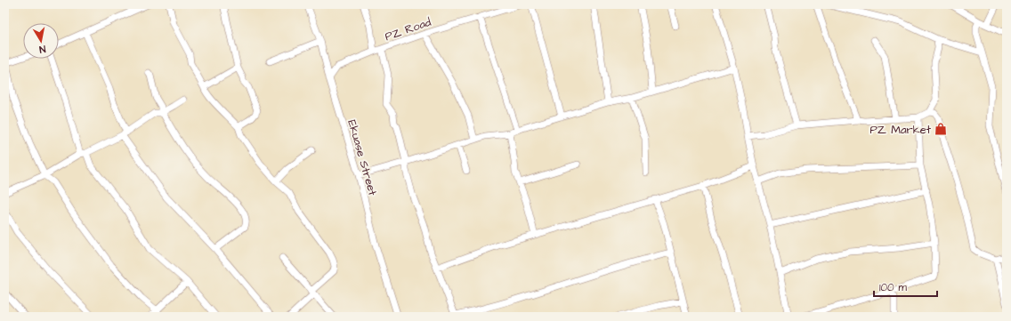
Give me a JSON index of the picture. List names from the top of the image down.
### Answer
{
  "streets": {
    "street": ["PZ Road", "Ekuase Street"]
  },
  "crossings": [
    ["PZ Road", "Ekuase Street"]
  ],
  "places": {
    "shop": ["PZ Market"]
  },
  "scale_bar": "100 m",
  "north": "bottom"
}
